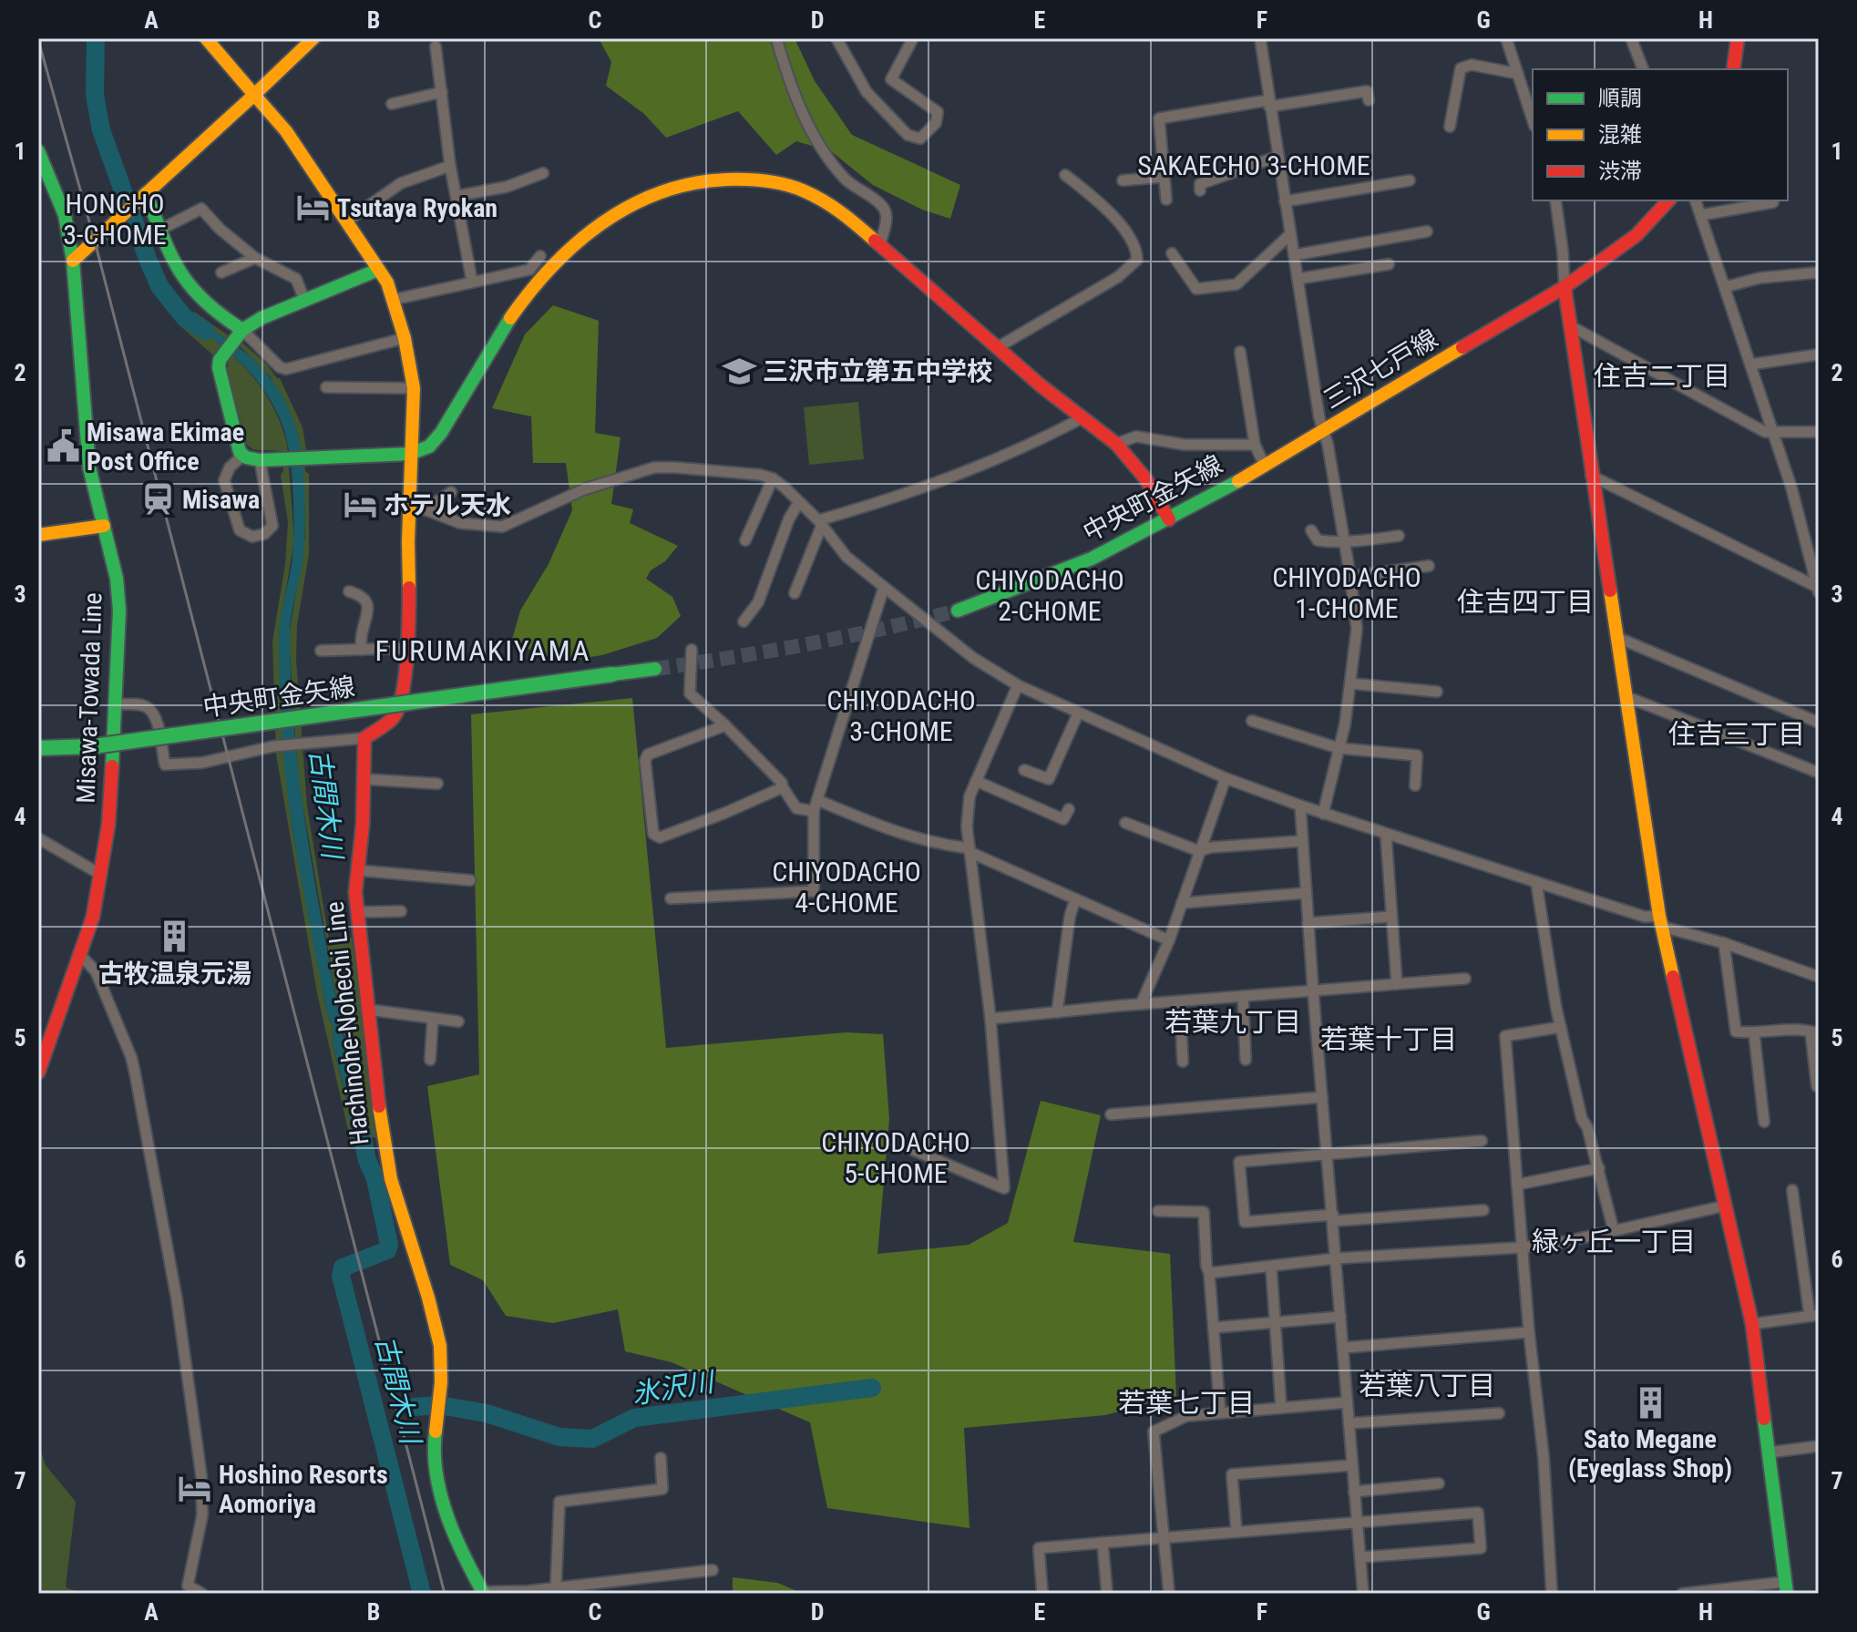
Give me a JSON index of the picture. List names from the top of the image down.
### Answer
{
  "streets": {
    "main road": [
      "三沢七戸線",
      "中央町金矢線",
      "Misawa-Towada Line",
      "Hachinohe-Nohechi Line"
    ]
  },
  "crossings": [
    ["三沢七戸線", "中央町金矢線"]
  ],
  "districts": [
    "SAKAECHO 3-CHOME",
    "HONCHO 3-CHOME",
    "住吉二丁目",
    "CHIYODACHO 1-CHOME",
    "CHIYODACHO 2-CHOME",
    "住吉四丁目",
    "FURUMAKIYAMA",
    "CHIYODACHO 3-CHOME",
    "住吉三丁目",
    "CHIYODACHO 4-CHOME",
    "若葉九丁目",
    "若葉十丁目",
    "CHIYODACHO 5-CHOME",
    "緑ヶ丘一丁目",
    "若葉八丁目",
    "若葉七丁目"
  ],
  "water": ["古間木川", "氷沢川"],
  "places": {
    "hotel": ["Tsutaya Ryokan", "ホテル天水", "Hoshino Resorts Aomoriya"],
    "school or university": ["三沢市立第五中学校"],
    "public building": ["Misawa Ekimae Post Office"],
    "station": ["Misawa"],
    "building": ["古牧温泉元湯", "Sato Megane (Eyeglass Shop)"]
  },
  "legend": ["順調", "混雑", "渋滞"],
  "grid": {
    "columns": [
      "A",
      "B",
      "C",
      "D",
      "E",
      "F",
      "G",
      "H"
    ],
    "rows": [
      "1",
      "2",
      "3",
      "4",
      "5",
      "6",
      "7"
    ]
  }
}
